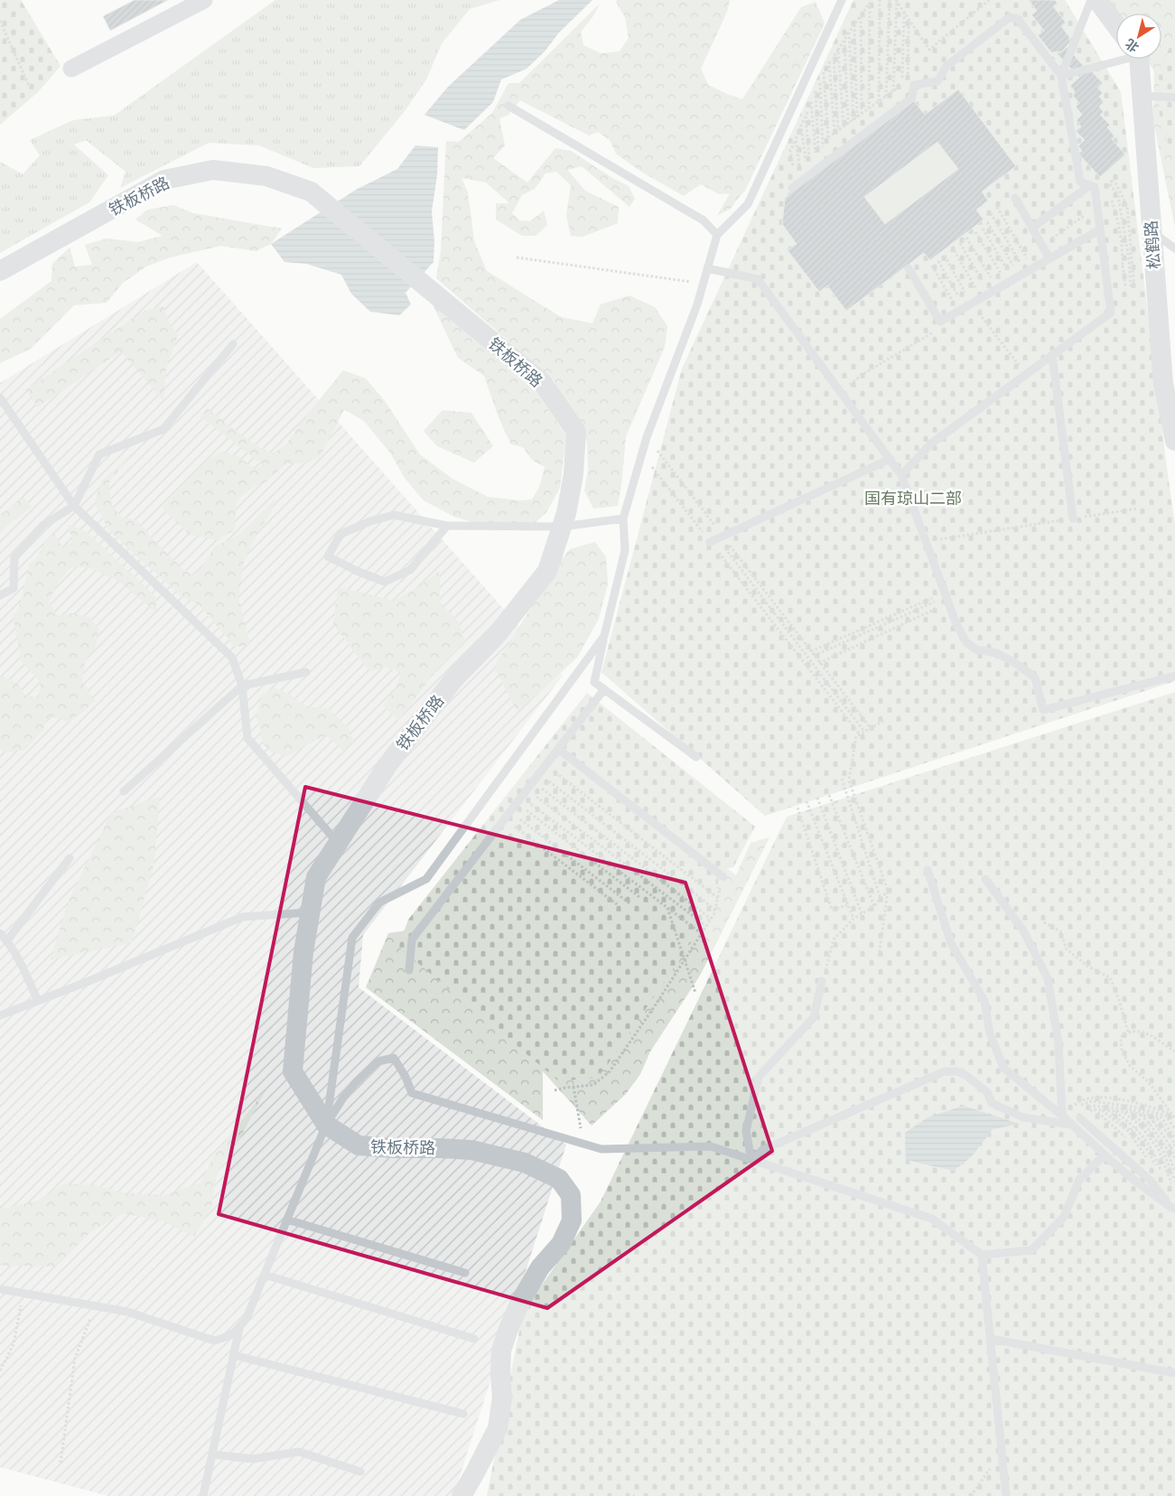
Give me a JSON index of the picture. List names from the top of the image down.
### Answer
{
  "streets": {
    "street": ["铁板桥路", "松鹤路"]
  },
  "parks": ["国有琼山二部"],
  "north": "bottom left"
}
